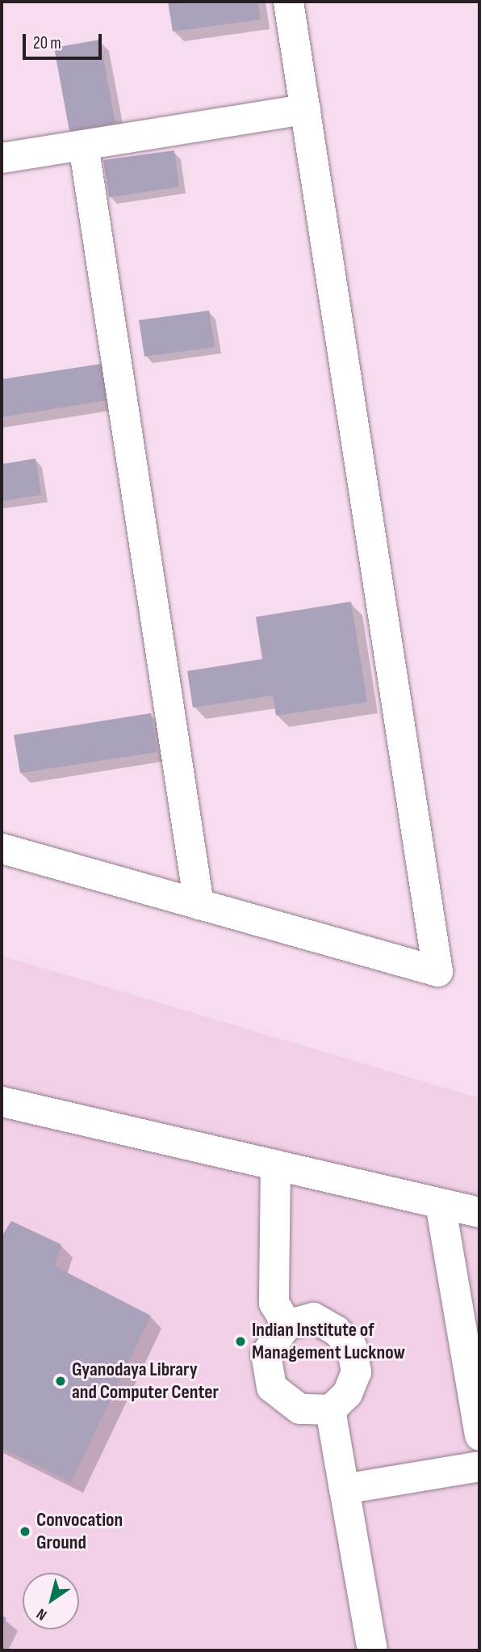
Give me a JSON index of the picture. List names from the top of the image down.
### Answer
{
  "places": ["Indian Institute of Management Lucknow", "Gyanodaya Library and Computer Center", "Convocation Ground"],
  "scale_bar": "20 m",
  "north": "bottom left"
}
